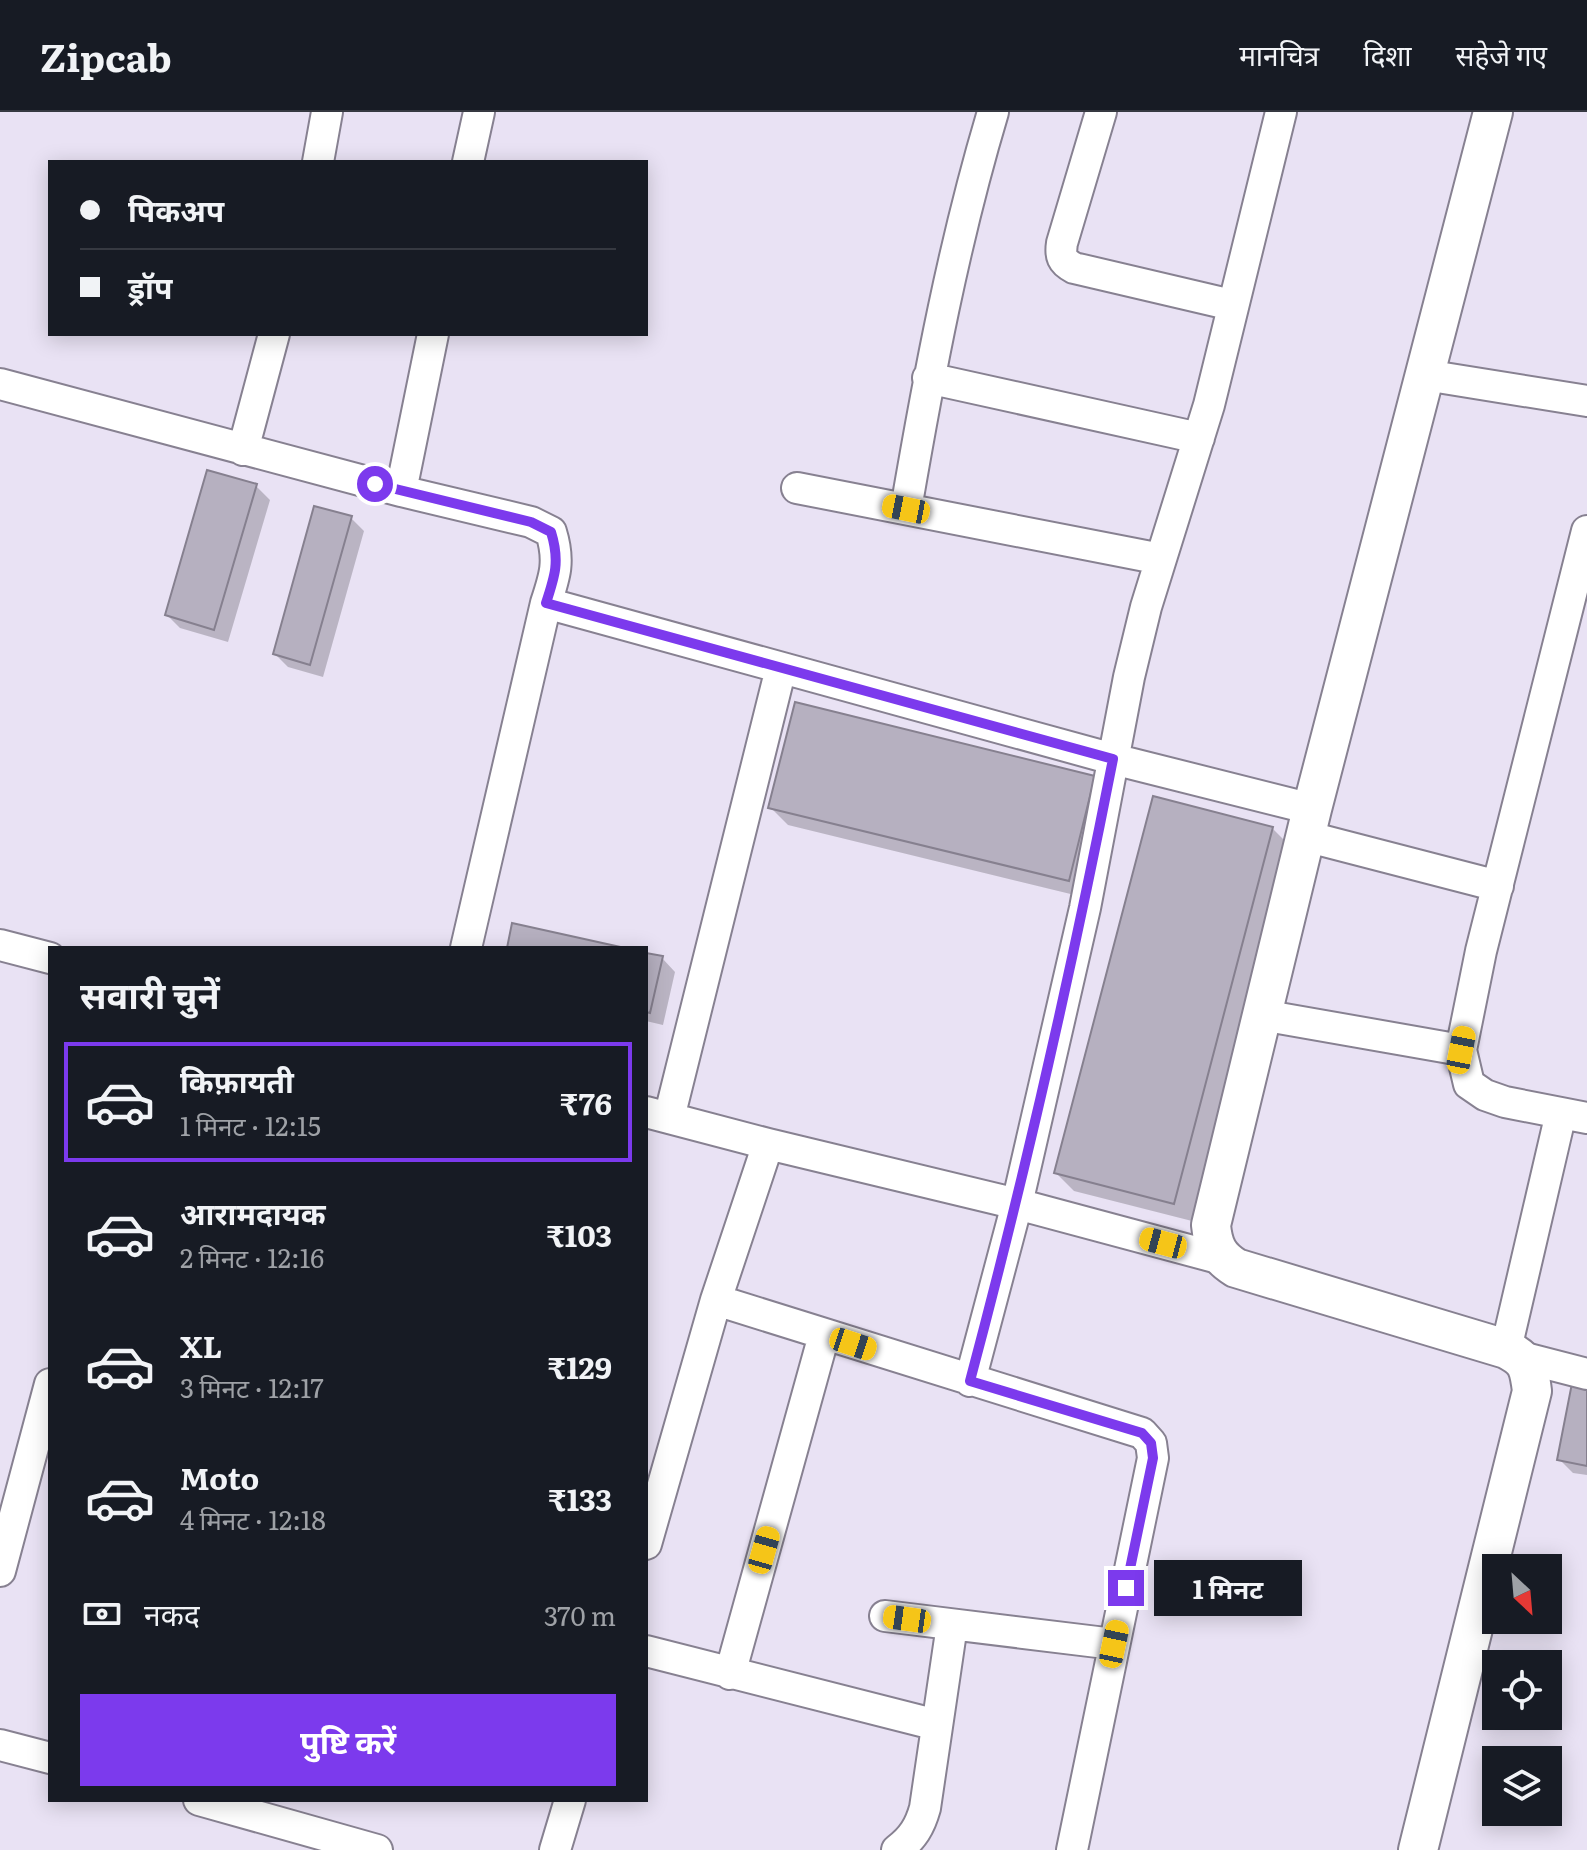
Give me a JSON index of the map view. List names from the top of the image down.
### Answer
{
  "north": "bottom right",
  "page": {
    "header": "Zipcab",
    "nav": ["मानचित्र", "दिशा", "सहेजे गए"],
    "banner": ["पिकअप", "ड्रॉप"],
    "heading": "सवारी चुनें",
    "list": [
      {
        "name": "किफ़ायती",
        "note": "1 मिनट · 12:15",
        "value": "₹76"
      },
      {
        "name": "आरामदायक",
        "note": "2 मिनट · 12:16",
        "value": "₹103"
      },
      {
        "name": "XL",
        "note": "3 मिनट · 12:17",
        "value": "₹129"
      },
      {
        "name": "Moto",
        "note": "4 मिनट · 12:18",
        "value": "₹133"
      }
    ],
    "bubble": "1 मिनट",
    "pay": ["नकद", "370 m"],
    "buttons": "पुष्टि करें"
  }
}
